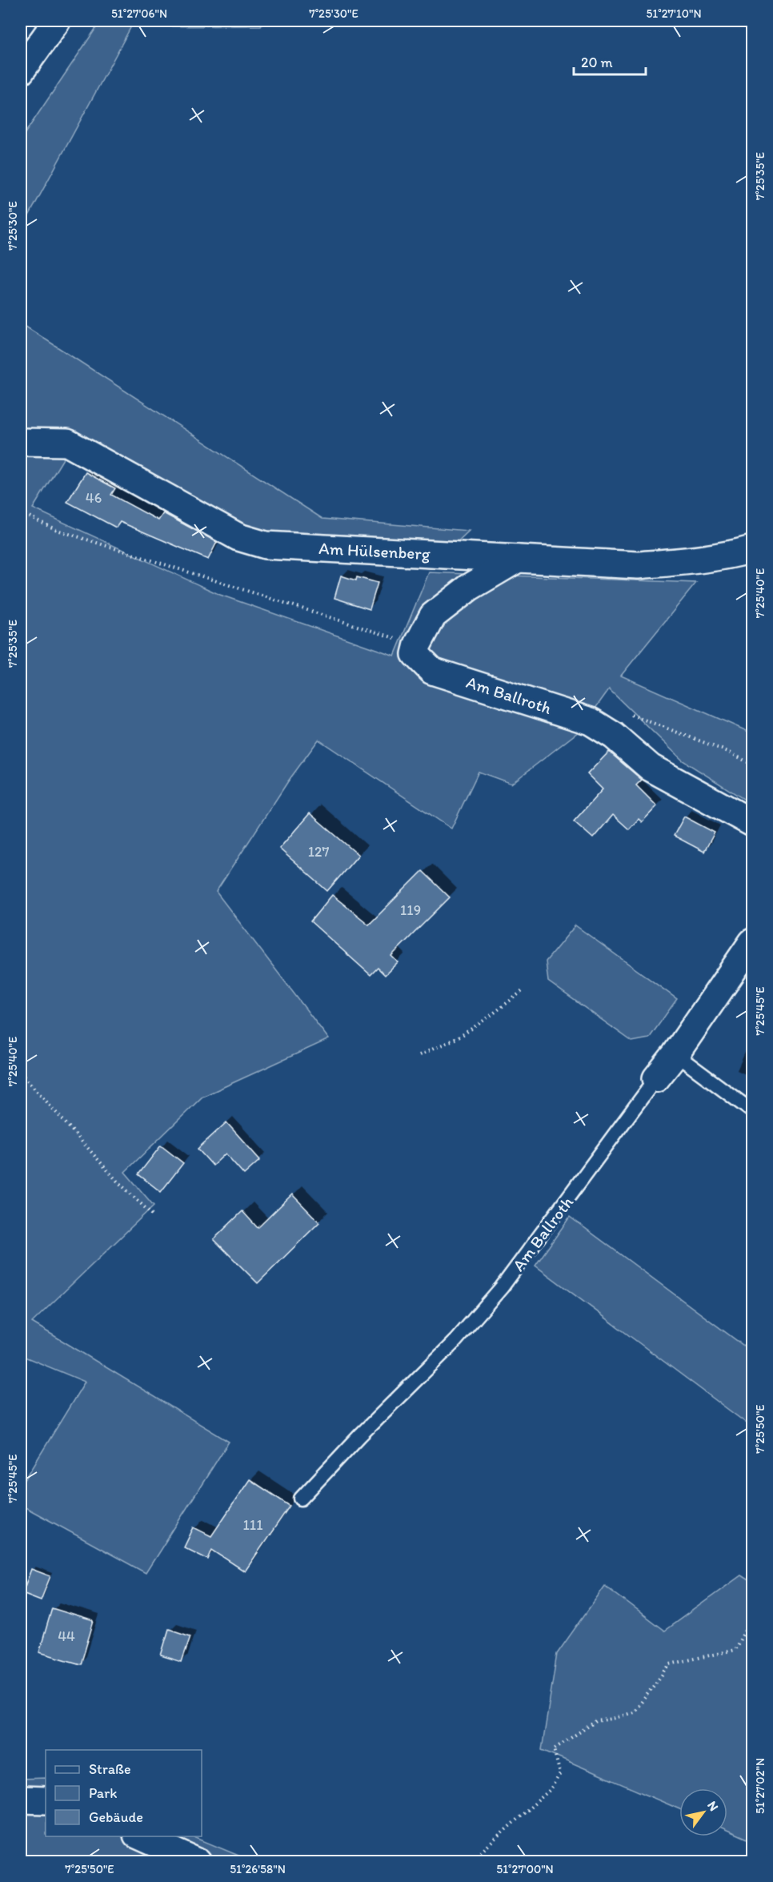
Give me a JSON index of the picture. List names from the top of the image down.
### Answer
{
  "streets": {
    "main road": ["Am Hülsenberg", "Am Ballroth"]
  },
  "house_numbers": [
    "46",
    "127",
    "119",
    "111",
    "44"
  ],
  "legend": ["Straße", "Park", "Gebäude"],
  "scale_bar": "20 m",
  "north": "top right",
  "coordinates": [
    "51°27'06\"N",
    "7°25'30\"E",
    "51°27'10\"N",
    "7°25'35\"E",
    "7°25'40\"E",
    "7°25'45\"E",
    "7°25'50\"E",
    "51°27'02\"N",
    "51°26'58\"N",
    "51°27'00\"N"
  ]
}
